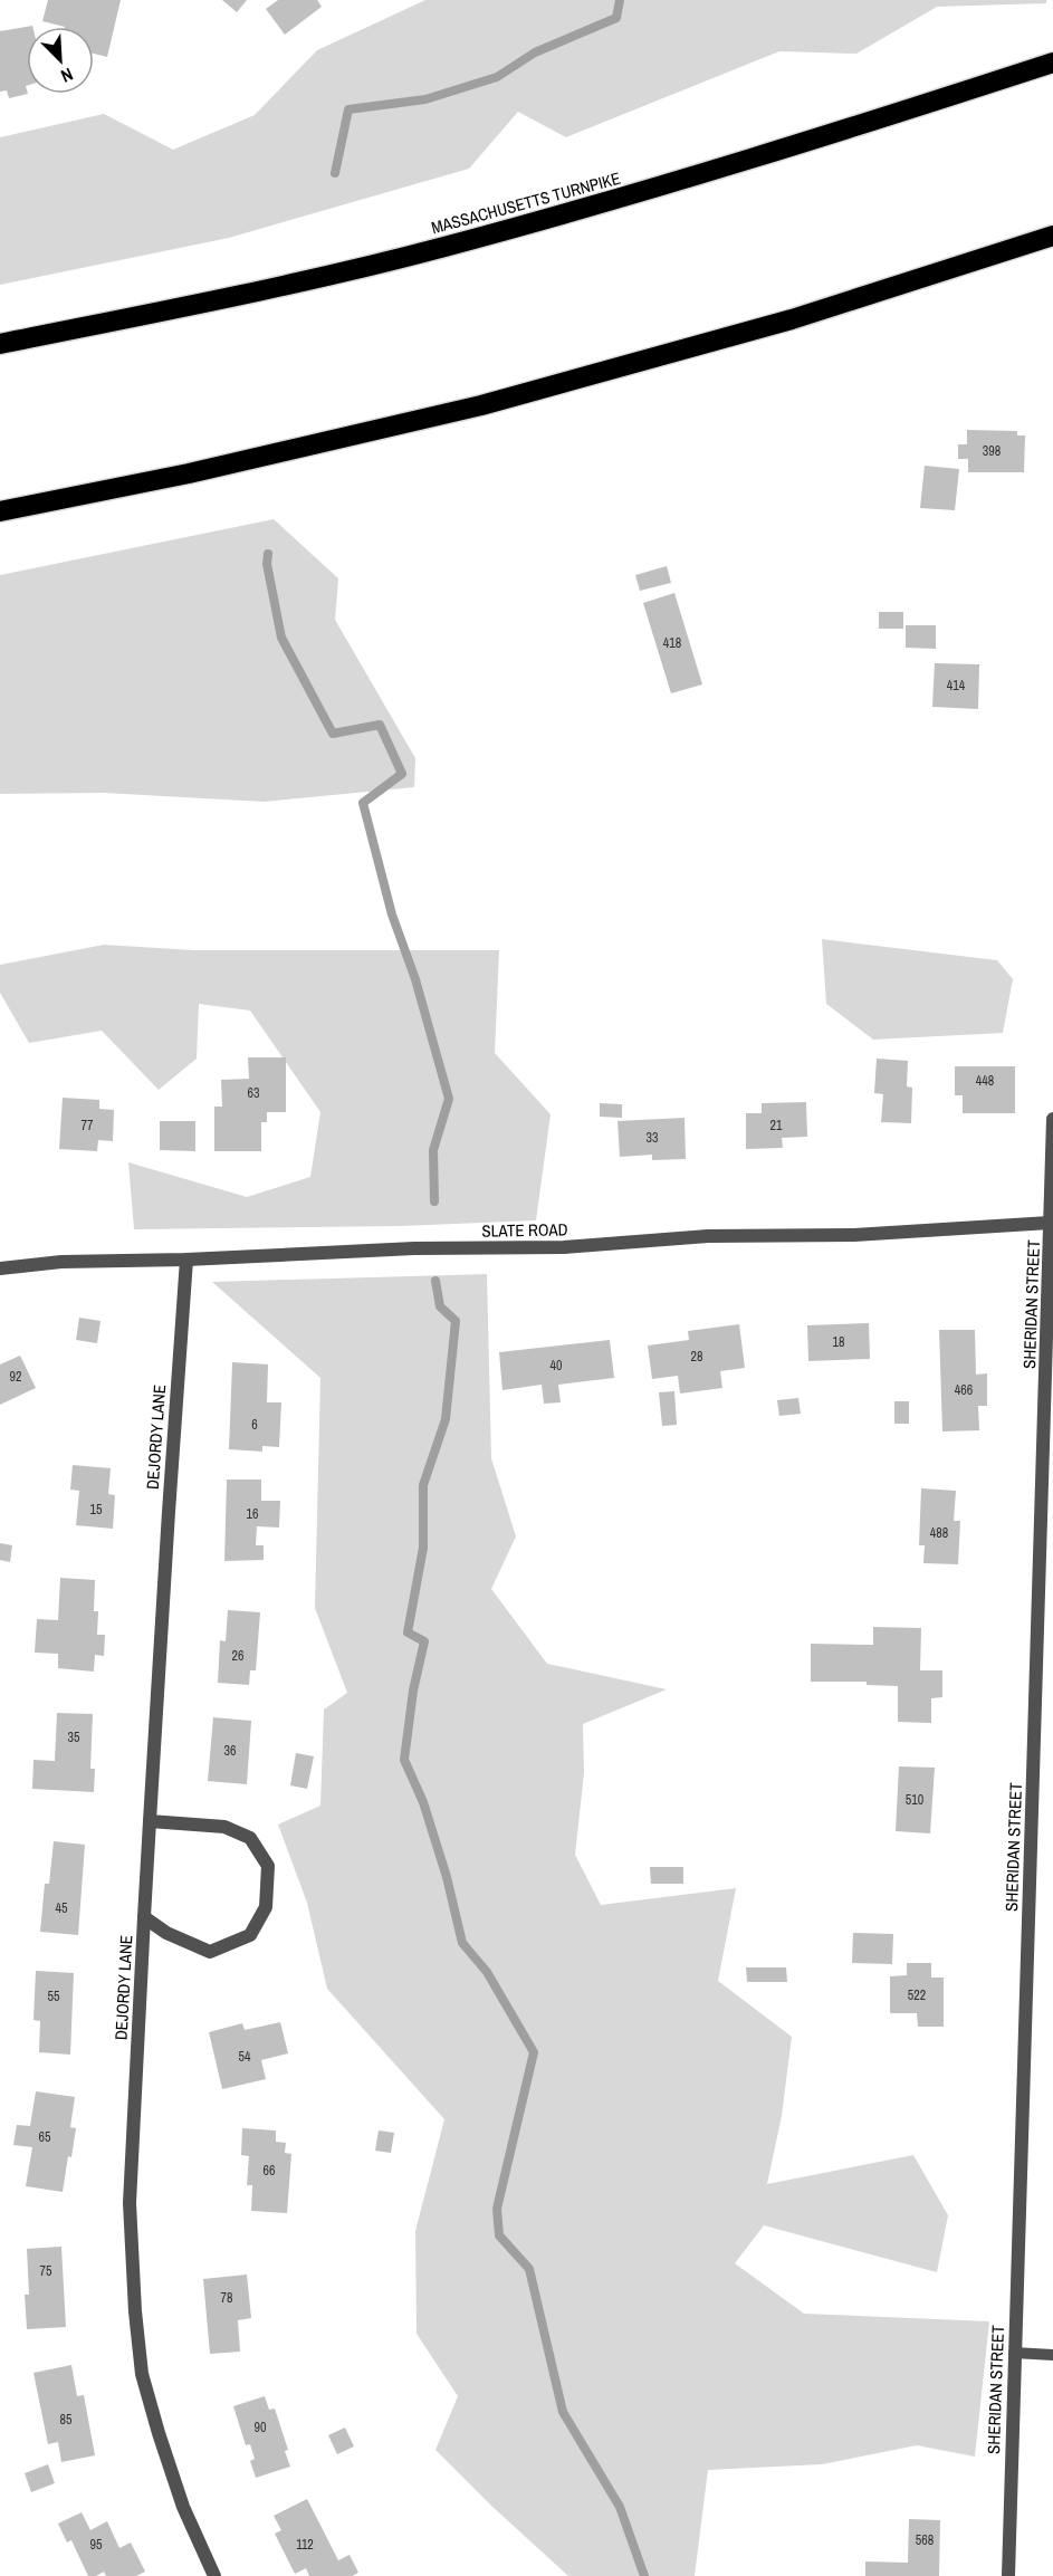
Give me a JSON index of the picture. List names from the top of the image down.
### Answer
{
  "streets": {
    "highway": ["MASSACHUSETTS TURNPIKE"],
    "street": ["SLATE ROAD", "SHERIDAN STREET", "DEJORDY LANE"]
  },
  "crossings": [
    ["SLATE ROAD", "SHERIDAN STREET"],
    ["SLATE ROAD", "DEJORDY LANE"]
  ],
  "house_numbers": [
    "398",
    "418",
    "414",
    "448",
    "63",
    "77",
    "21",
    "33",
    "18",
    "28",
    "40",
    "92",
    "466",
    "6",
    "15",
    "16",
    "488",
    "26",
    "35",
    "36",
    "510",
    "45",
    "522",
    "55",
    "54",
    "65",
    "66",
    "75",
    "78",
    "85",
    "90",
    "568",
    "95",
    "112"
  ],
  "north": "bottom right"
}
